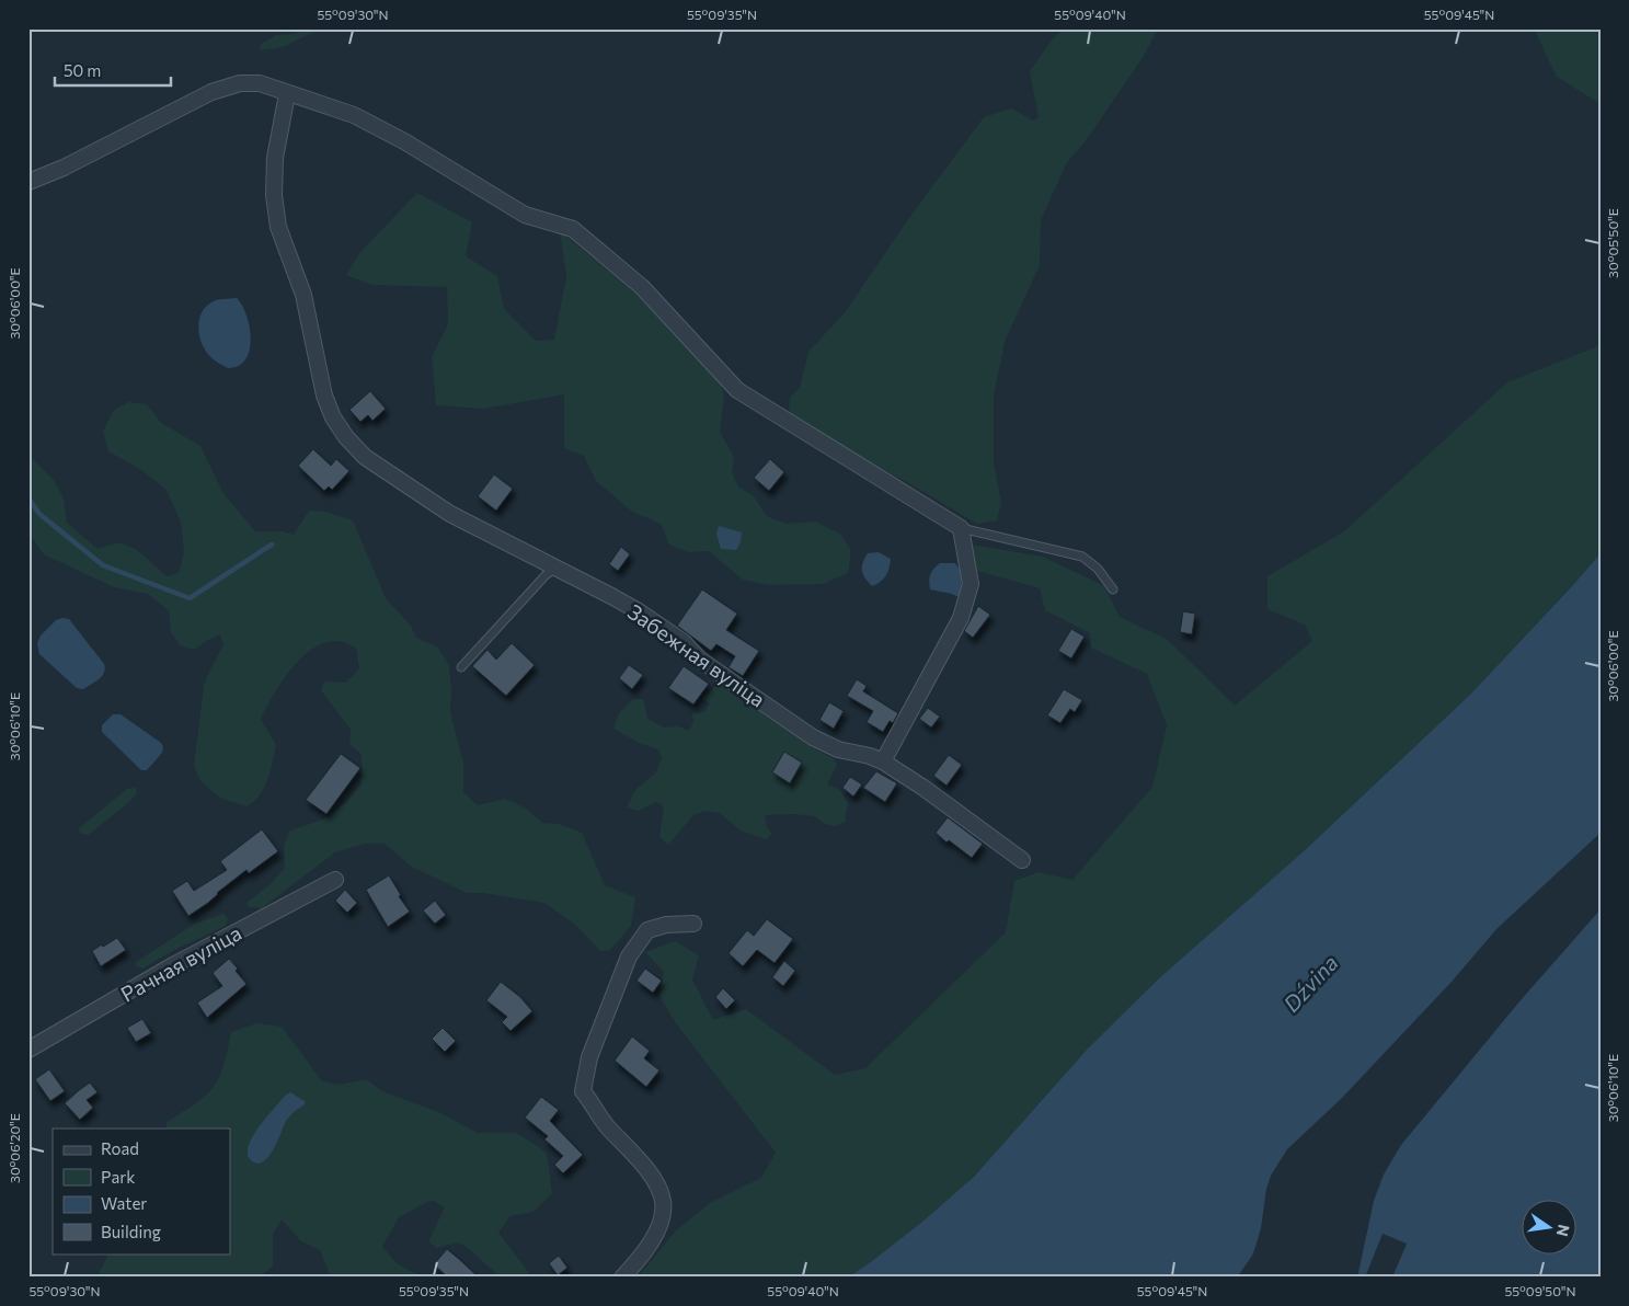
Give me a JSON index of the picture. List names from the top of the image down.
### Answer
{
  "streets": {
    "street": ["Забежная вуліца", "Рачная вуліца"]
  },
  "water": ["Dźvina"],
  "legend": [
    "Road",
    "Park",
    "Water",
    "Building"
  ],
  "scale_bar": "50 m",
  "north": "right",
  "coordinates": [
    "55°09'30\"N",
    "55°09'35\"N",
    "55°09'40\"N",
    "55°09'45\"N",
    "30°05'50\"E",
    "30°06'00\"E",
    "30°06'10\"E",
    "30°06'20\"E",
    "55°09'50\"N"
  ]
}
